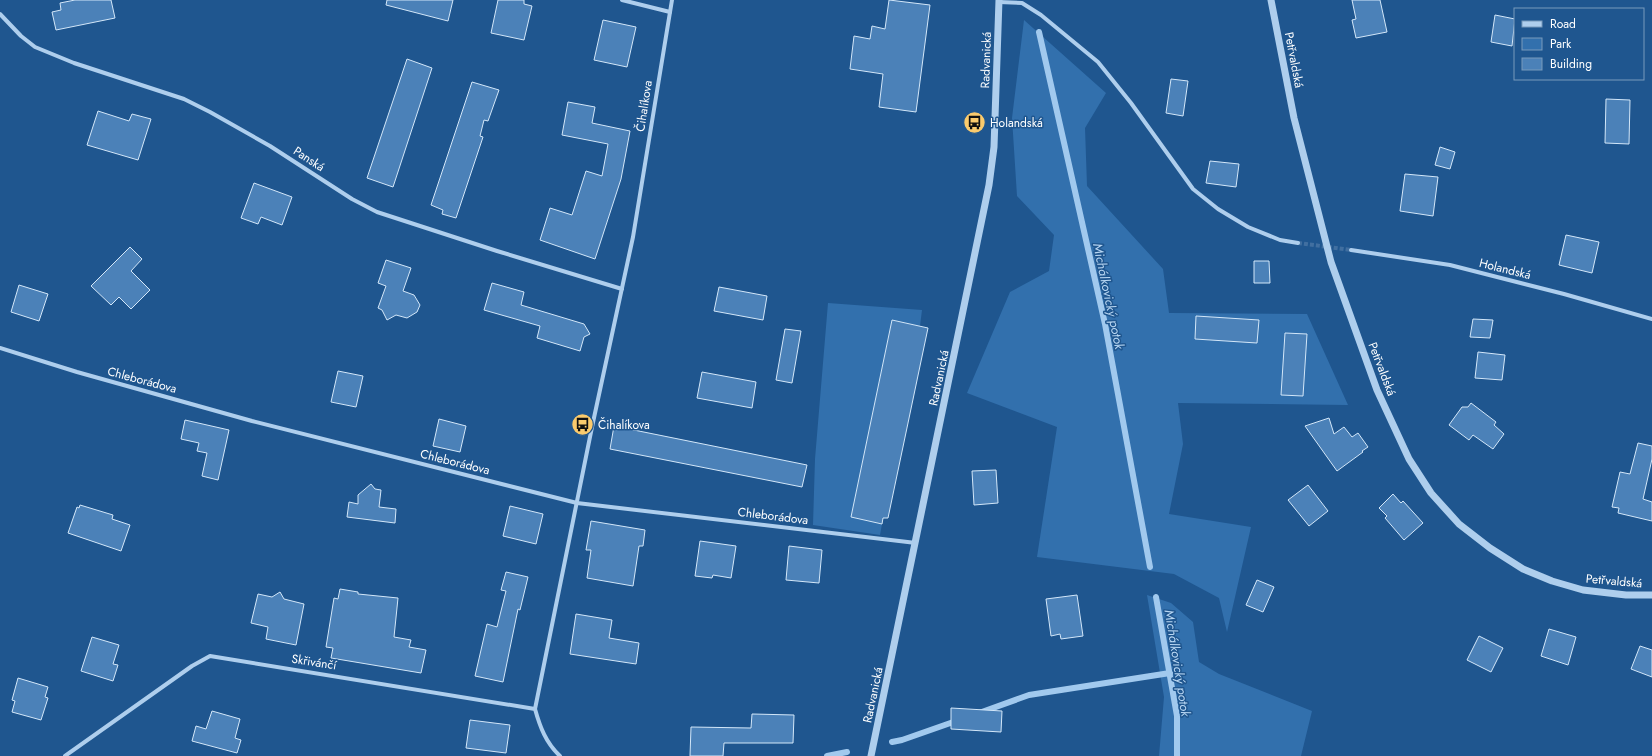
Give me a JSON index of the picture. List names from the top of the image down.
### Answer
{
  "streets": {
    "street": [
      "Radvanická",
      "Petřvaldská",
      "Čihalíkova",
      "Panská",
      "Holandská",
      "Chleborádova",
      "Skřivánčí"
    ]
  },
  "crossings": [
    ["Radvanická", "Chleborádova"],
    ["Čihalíkova", "Panská"],
    ["Čihalíkova", "Chleborádova"],
    ["Čihalíkova", "Skřivánčí"]
  ],
  "water": ["Michálkovický potok"],
  "places": {
    "bus stop": ["Holandská", "Čihalíkova"]
  },
  "legend": ["Road", "Park", "Building"]
}
